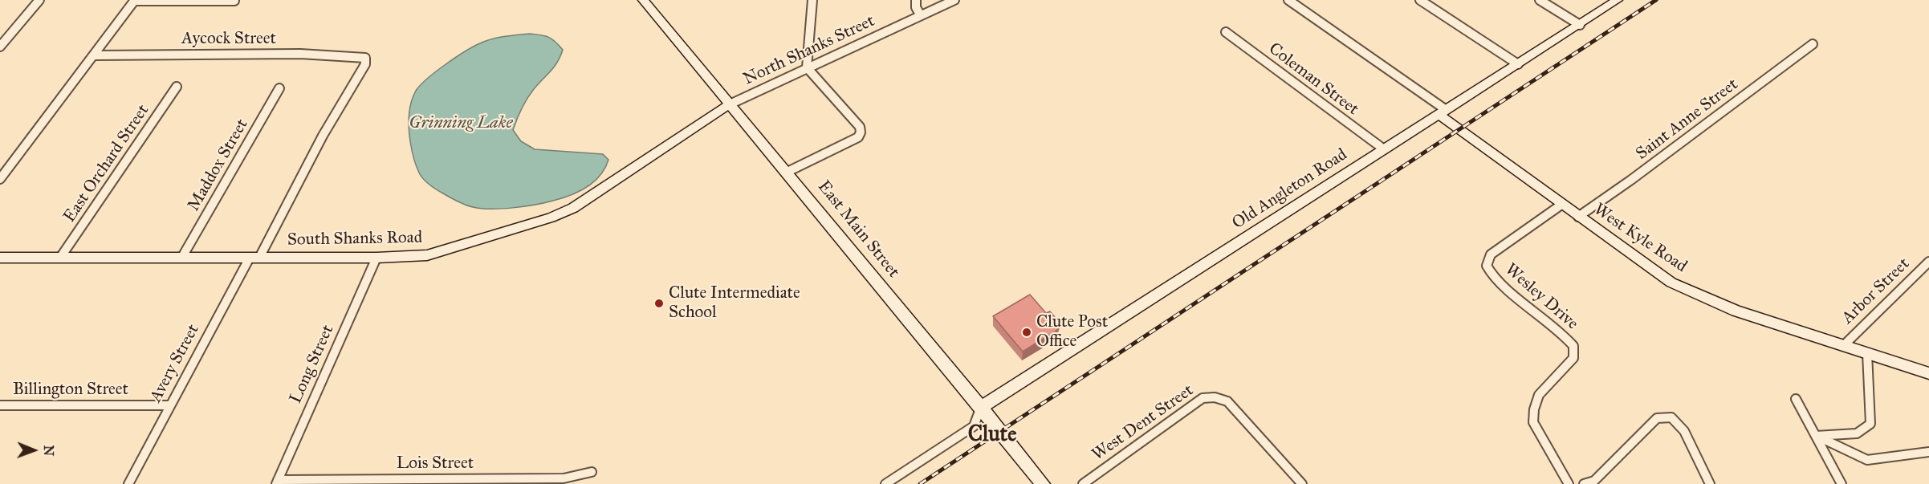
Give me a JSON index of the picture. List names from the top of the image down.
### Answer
{
  "streets": {
    "street": [
      "Aycock Street",
      "North Shanks Street",
      "Coleman Street",
      "Saint Anne Street",
      "East Orchard Street",
      "Maddox Street",
      "Old Angleton Road",
      "East Main Street",
      "West Kyle Road",
      "South Shanks Road",
      "Arbor Street",
      "Wesley Drive",
      "Avery Street",
      "Long Street",
      "Billington Street",
      "West Dent Street",
      "Lois Street"
    ]
  },
  "crossings": [
    ["Aycock Street", "Avery Street"],
    ["North Shanks Street", "East Main Street"],
    ["North Shanks Street", "South Shanks Road"],
    ["Coleman Street", "Old Angleton Road"],
    ["Saint Anne Street", "West Kyle Road"],
    ["East Orchard Street", "South Shanks Road"],
    ["Maddox Street", "South Shanks Road"],
    ["Old Angleton Road", "East Main Street"],
    ["Old Angleton Road", "West Kyle Road"],
    ["East Main Street", "South Shanks Road"],
    ["West Kyle Road", "Arbor Street"],
    ["West Kyle Road", "Wesley Drive"],
    ["South Shanks Road", "Avery Street"],
    ["South Shanks Road", "Long Street"],
    ["Avery Street", "Billington Street"],
    ["Long Street", "Lois Street"]
  ],
  "districts": ["Clute"],
  "water": ["Grinning Lake"],
  "places": ["Clute Intermediate School", "Clute Post Office"],
  "north": "right"
}
